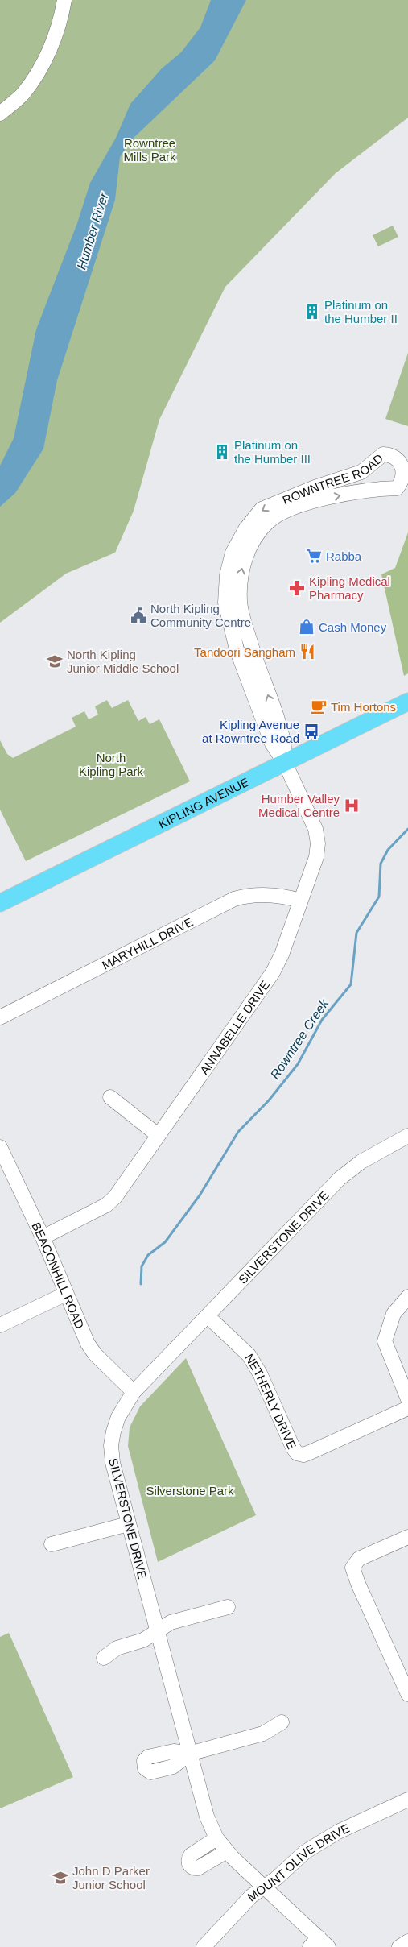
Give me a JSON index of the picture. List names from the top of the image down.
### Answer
{
  "streets": {
    "main road": ["KIPLING AVENUE"],
    "street": [
      "ROWNTREE ROAD",
      "MARYHILL DRIVE",
      "ANNABELLE DRIVE",
      "SILVERSTONE DRIVE",
      "BEACONHILL ROAD",
      "NETHERLY DRIVE",
      "MOUNT OLIVE DRIVE"
    ]
  },
  "crossings": [
    ["ROWNTREE ROAD", "KIPLING AVENUE"],
    ["ROWNTREE ROAD", "ANNABELLE DRIVE"],
    ["KIPLING AVENUE", "ANNABELLE DRIVE"],
    ["MARYHILL DRIVE", "ANNABELLE DRIVE"],
    ["ANNABELLE DRIVE", "BEACONHILL ROAD"],
    ["SILVERSTONE DRIVE", "BEACONHILL ROAD"],
    ["SILVERSTONE DRIVE", "NETHERLY DRIVE"],
    ["SILVERSTONE DRIVE", "MOUNT OLIVE DRIVE"]
  ],
  "water": ["Humber River", "Rowntree Creek"],
  "parks": ["Rowntree Mills Park", "North Kipling Park", "Silverstone Park"],
  "places": {
    "building": ["Platinum on the Humber II", "Platinum on the Humber III"],
    "supermarket": ["Rabba"],
    "pharmacy": ["Kipling Medical Pharmacy"],
    "public building": ["North Kipling Community Centre"],
    "shop": ["Cash Money"],
    "restaurant": ["Tandoori Sangham"],
    "school or university": ["North Kipling Junior Middle School", "John D Parker Junior School"],
    "cafe": ["Tim Hortons"],
    "bus stop": ["Kipling Avenue at Rowntree Road"],
    "hospital": ["Humber Valley Medical Centre"]
  }
}
